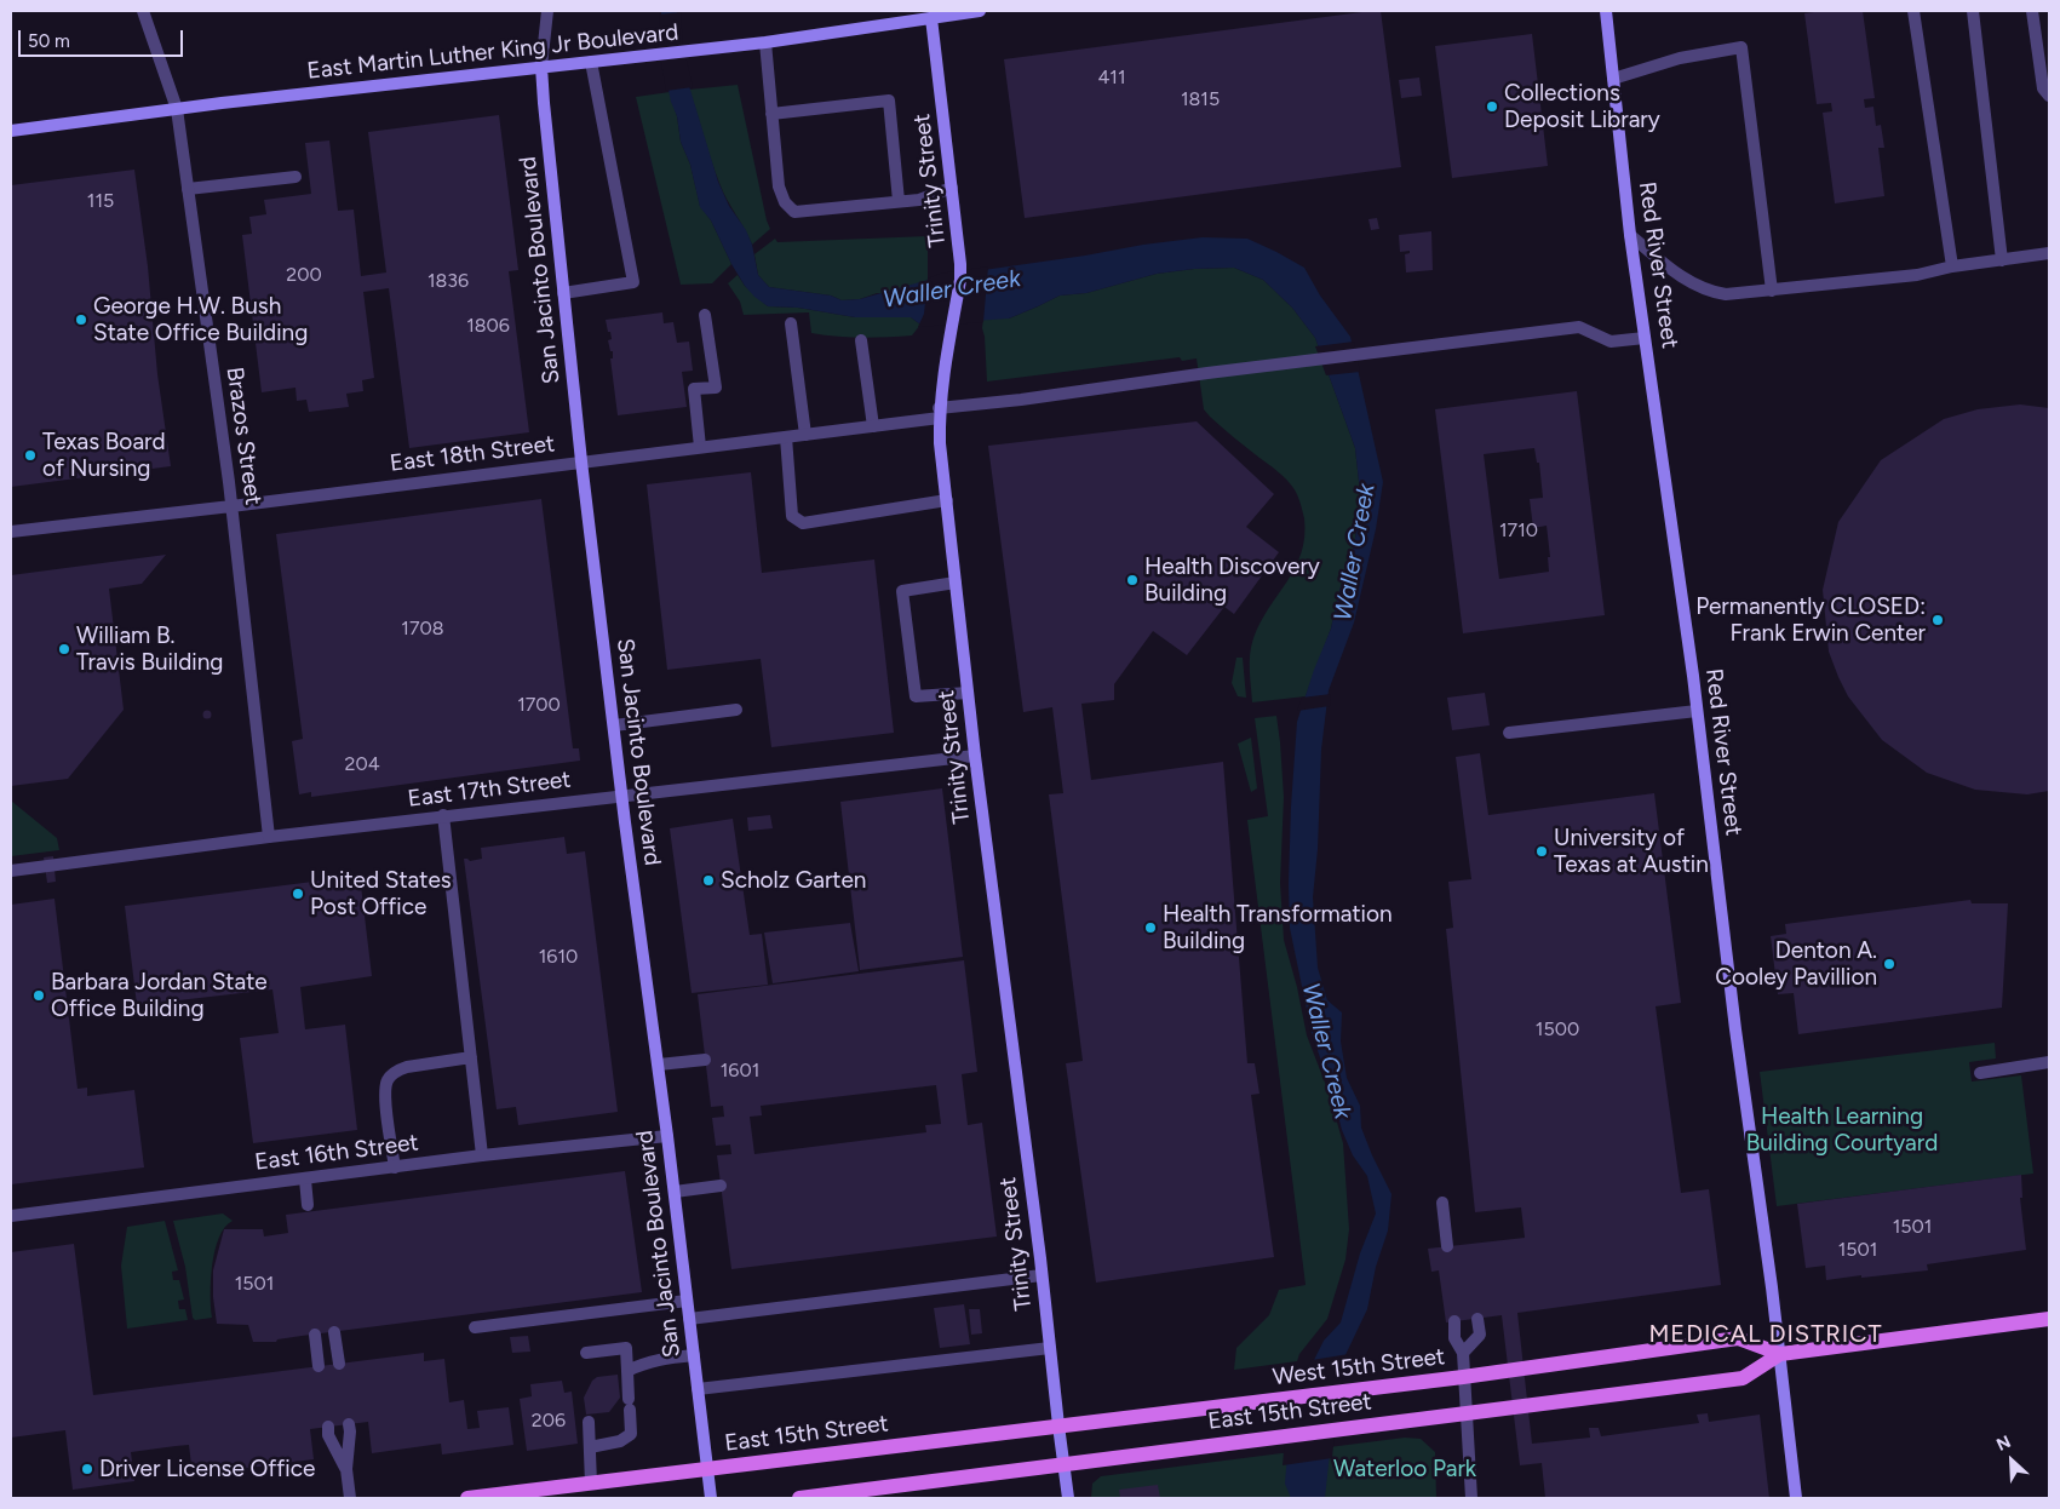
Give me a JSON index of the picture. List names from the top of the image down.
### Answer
{
  "streets": {
    "main road": [
      "East Martin Luther King Jr Boulevard",
      "Trinity Street",
      "Red River Street",
      "San Jacinto Boulevard",
      "West 15th Street",
      "East 15th Street"
    ],
    "street": [
      "Brazos Street",
      "East 18th Street",
      "East 17th Street",
      "East 16th Street"
    ]
  },
  "crossings": [
    ["East Martin Luther King Jr Boulevard", "Trinity Street"],
    ["East Martin Luther King Jr Boulevard", "San Jacinto Boulevard"],
    ["East Martin Luther King Jr Boulevard", "Brazos Street"],
    ["Trinity Street", "East 18th Street"],
    ["Trinity Street", "East 17th Street"],
    ["Trinity Street", "East 15th Street"],
    ["Red River Street", "East 18th Street"],
    ["Red River Street", "East 15th Street"],
    ["San Jacinto Boulevard", "East 18th Street"],
    ["San Jacinto Boulevard", "East 17th Street"],
    ["San Jacinto Boulevard", "East 16th Street"],
    ["San Jacinto Boulevard", "East 15th Street"],
    ["Brazos Street", "East 18th Street"],
    ["Brazos Street", "East 17th Street"],
    ["West 15th Street", "East 15th Street"]
  ],
  "districts": ["MEDICAL DISTRICT"],
  "water": ["Waller Creek"],
  "parks": ["Health Learning Building Courtyard", "Waterloo Park"],
  "places": [
    "Collections Deposit Library",
    "George H.W. Bush State Office Building",
    "Texas Board of Nursing",
    "Health Discovery Building",
    "Permanently CLOSED: Frank Erwin Center",
    "William B. Travis Building",
    "University of Texas at Austin",
    "Scholz Garten",
    "United States Post Office",
    "Health Transformation Building",
    "Denton A. Cooley Pavillion",
    "Barbara Jordan State Office Building",
    "Driver License Office"
  ],
  "house_numbers": [
    "411",
    "1815",
    "115",
    "200",
    "1836",
    "1806",
    "1710",
    "1708",
    "1700",
    "204",
    "1610",
    "1500",
    "1601",
    "1501",
    "1501",
    "1501",
    "206"
  ],
  "scale_bar": "50 m",
  "north": "top left"
}
